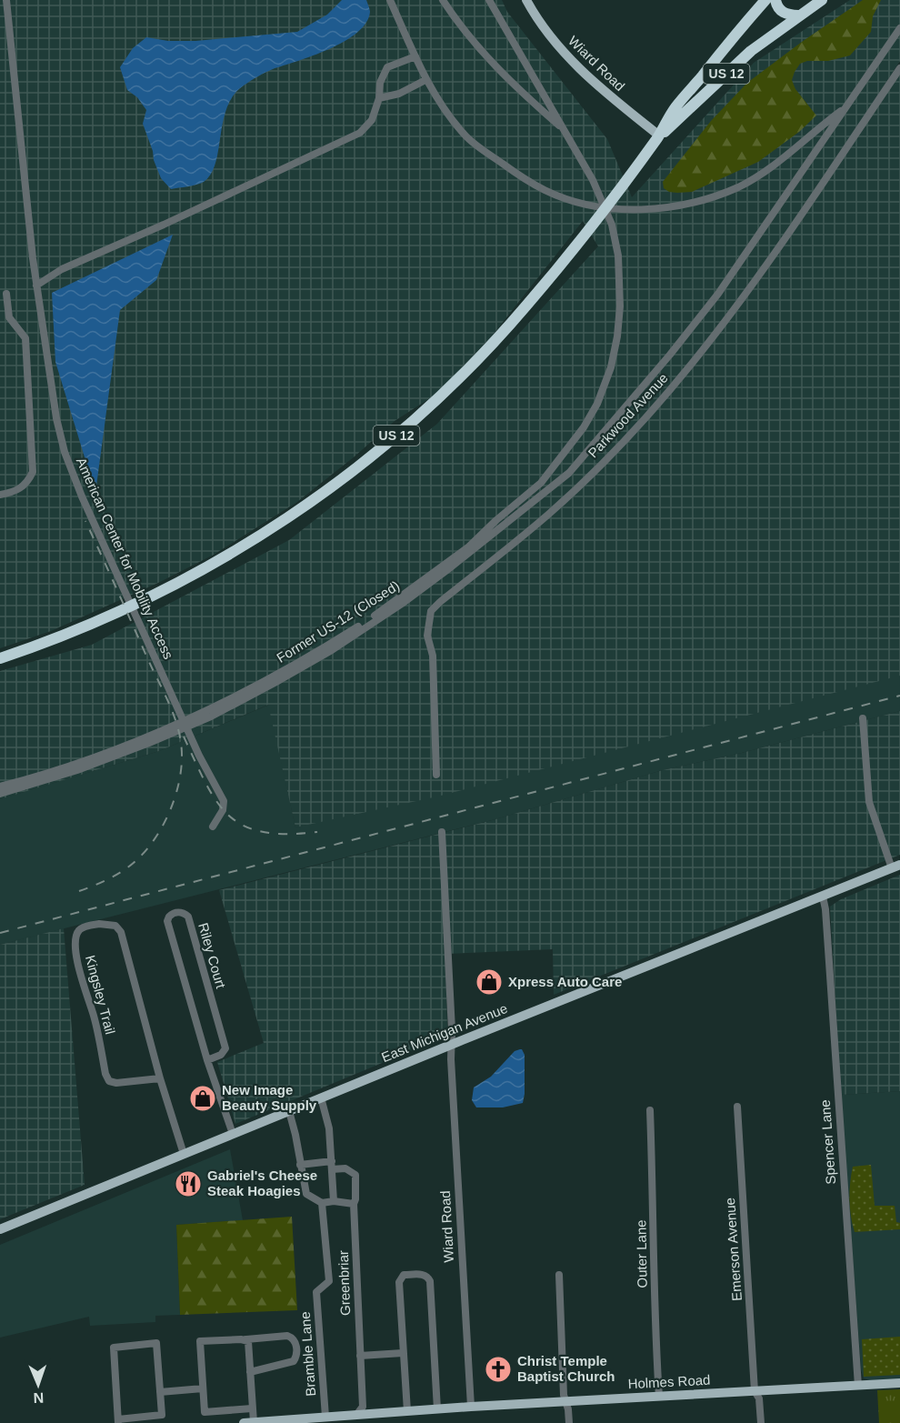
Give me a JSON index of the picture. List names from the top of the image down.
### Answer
{
  "streets": {
    "highway": ["US 12"],
    "main road": ["Wiard Road", "East Michigan Avenue", "Holmes Road"],
    "street": [
      "Parkwood Avenue",
      "American Center for Mobility Access",
      "Former US-12 (Closed)",
      "Riley Court",
      "Kingsley Trail",
      "Spencer Lane",
      "Emerson Avenue",
      "Outer Lane",
      "Greenbriar",
      "Bramble Lane"
    ]
  },
  "crossings": [
    ["Wiard Road", "US 12"],
    ["Wiard Road", "East Michigan Avenue"],
    ["Wiard Road", "Holmes Road"],
    ["Riley Court", "East Michigan Avenue"],
    ["Kingsley Trail", "East Michigan Avenue"],
    ["East Michigan Avenue", "Spencer Lane"],
    ["Spencer Lane", "Holmes Road"],
    ["Emerson Avenue", "Holmes Road"],
    ["Outer Lane", "Holmes Road"],
    ["Greenbriar", "Holmes Road"],
    ["Bramble Lane", "Holmes Road"]
  ],
  "places": {
    "shop": ["Xpress Auto Care", "New Image Beauty Supply"],
    "restaurant": ["Gabriel's Cheese Steak Hoagies"],
    "church": ["Christ Temple Baptist Church"]
  },
  "north": "bottom"
}
